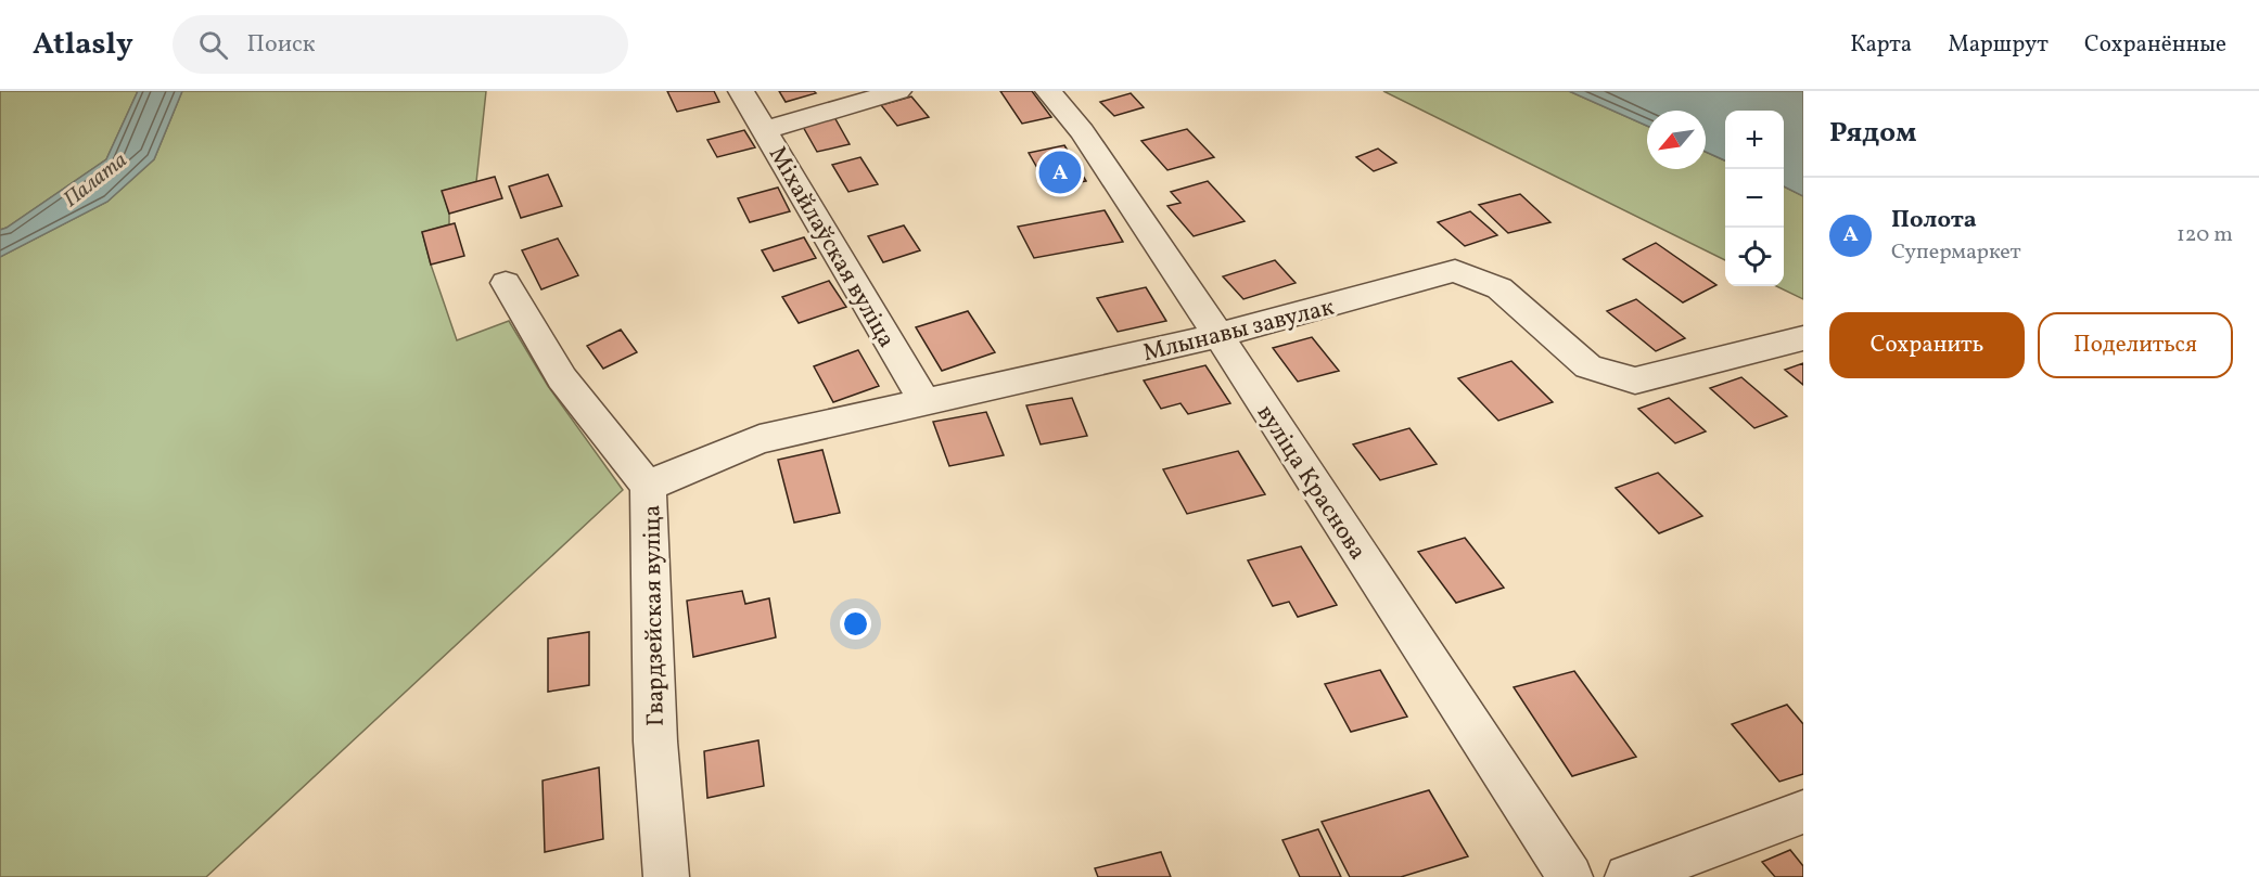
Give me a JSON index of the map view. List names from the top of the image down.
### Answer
{
  "streets": {
    "street": [
      "Міхайлаўская вуліца",
      "Млынавы завулак",
      "вуліца Краснова",
      "Гвардзейская вуліца"
    ]
  },
  "crossings": [
    ["Міхайлаўская вуліца", "Млынавы завулак"],
    ["Млынавы завулак", "вуліца Краснова"],
    ["Млынавы завулак", "Гвардзейская вуліца"]
  ],
  "water": ["Палата"],
  "north": "bottom left",
  "page": {
    "header": "Atlasly",
    "search": "Поиск",
    "nav": ["Карта", "Маршрут", "Сохранённые"],
    "heading": "Рядом",
    "map_buttons": ["+", "−"],
    "pins": "A",
    "list": [
      {
        "mark": "A",
        "name": "Полота",
        "note": "Супермаркет",
        "value": "120 m"
      }
    ],
    "buttons": ["Сохранить", "Поделиться"]
  }
}
